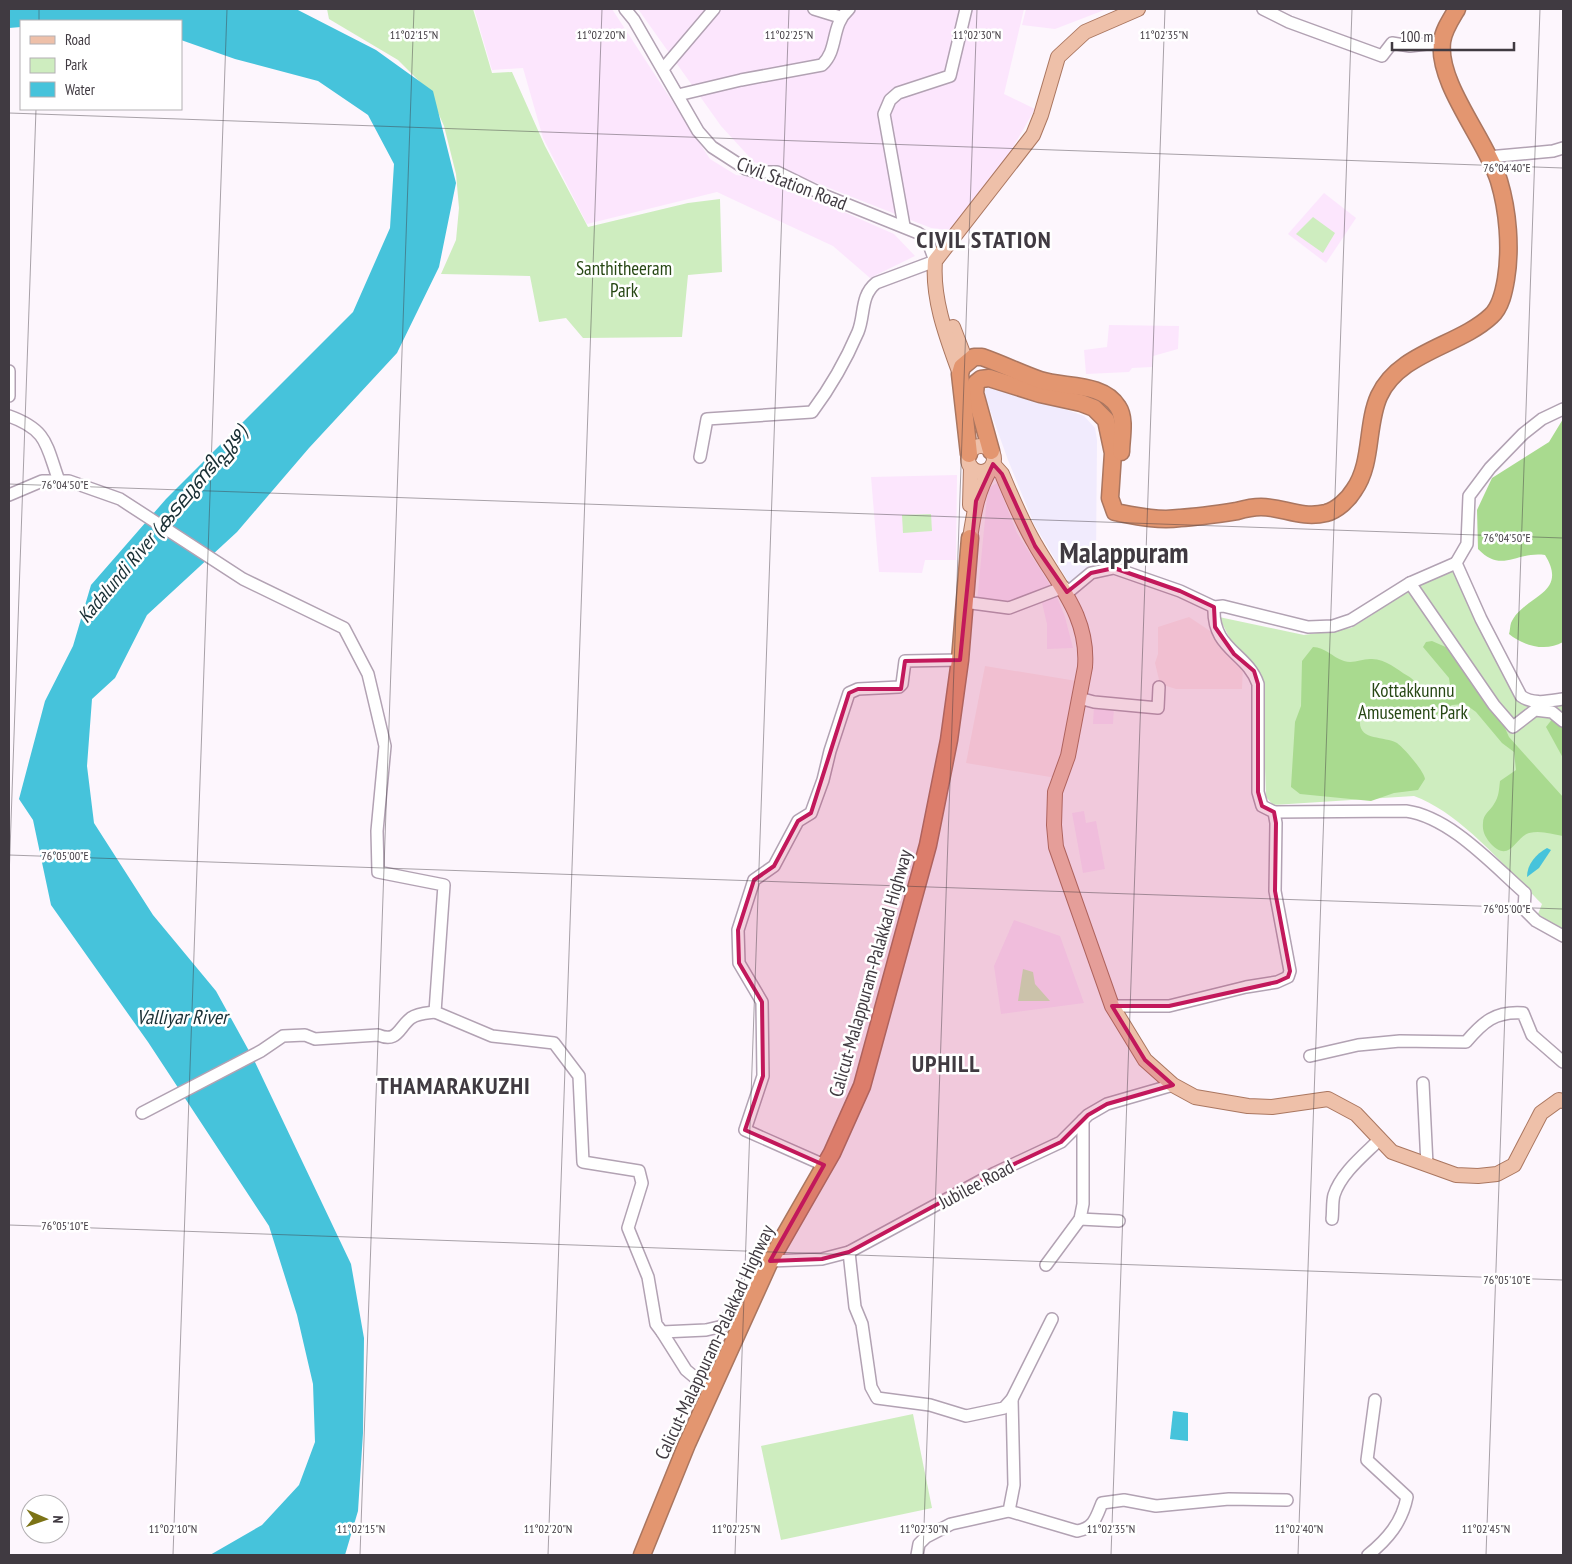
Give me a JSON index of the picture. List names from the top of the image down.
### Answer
{
  "streets": {
    "highway": ["Calicut-Malappuram-Palakkad Highway"],
    "street": ["Civil Station Road", "Jubilee Road"]
  },
  "crossings": [
    ["Calicut-Malappuram-Palakkad Highway", "Jubilee Road"]
  ],
  "districts": [
    "CIVIL STATION",
    "Malappuram",
    "UPHILL",
    "THAMARAKUZHI"
  ],
  "water": ["Kadalundi River (കടലുണ്ടിപ്പുഴ)", "Valliyar River"],
  "parks": ["Santhitheeram Park", "Kottakkunnu Amusement Park"],
  "legend": ["Road", "Park", "Water"],
  "scale_bar": "100 m",
  "north": "right",
  "coordinates": [
    "11°02'15\"N",
    "11°02'20\"N",
    "11°02'25\"N",
    "11°02'30\"N",
    "11°02'35\"N",
    "76°04'40\"E",
    "76°04'50\"E",
    "76°05'00\"E",
    "76°05'10\"E",
    "11°02'10\"N",
    "11°02'40\"N",
    "11°02'45\"N"
  ]
}
